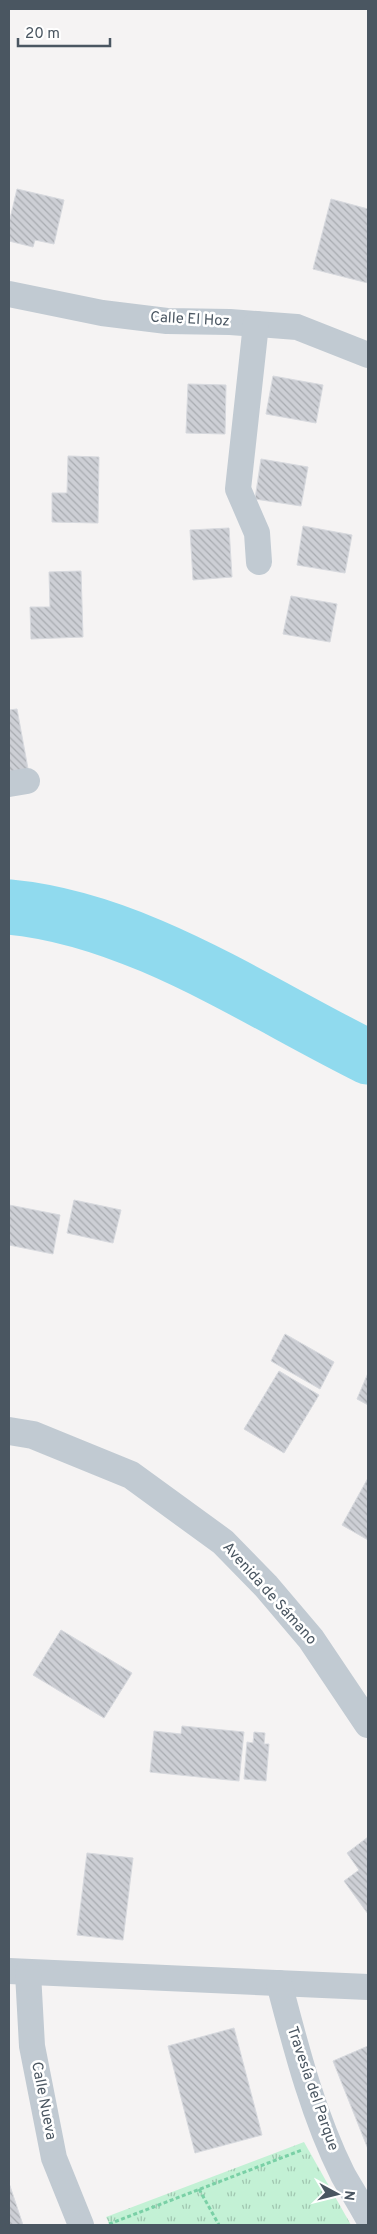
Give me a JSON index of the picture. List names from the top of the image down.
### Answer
{
  "streets": {
    "street": [
      "Calle El Hoz",
      "Avenida de Sámano",
      "Travesía del Parque",
      "Calle Nueva"
    ]
  },
  "scale_bar": "20 m",
  "north": "right"
}
